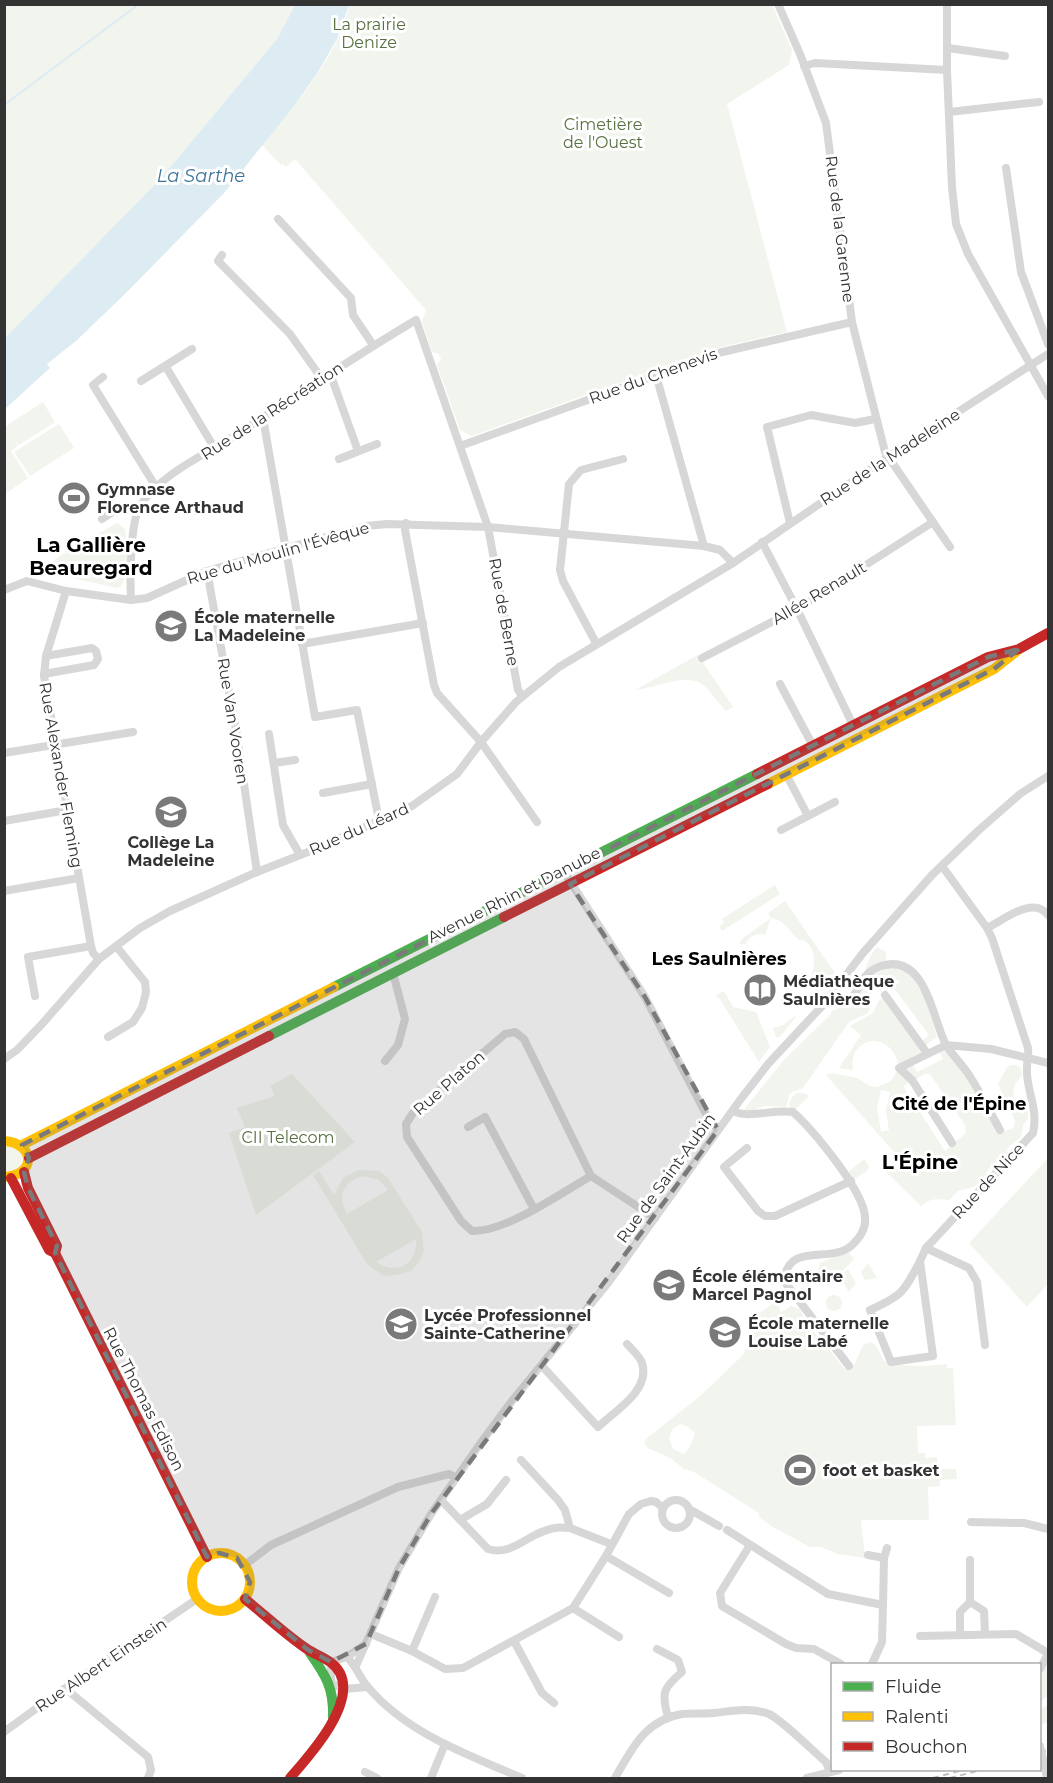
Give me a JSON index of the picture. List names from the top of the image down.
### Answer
{
  "streets": {
    "main road": ["Avenue Rhin et Danube", "Rue Thomas Edison"],
    "street": [
      "Rue de la Garenne",
      "Rue du Chenevis",
      "Rue de la Récréation",
      "Rue de la Madeleine",
      "Rue du Moulin l'Évêque",
      "Allée Renault",
      "Rue de Berne",
      "Rue Van Vooren",
      "Rue Alexander Fleming",
      "Rue du Léard",
      "Rue Platon",
      "Rue de Saint-Aubin",
      "Rue de Nice",
      "Rue Albert Einstein"
    ]
  },
  "crossings": [
    ["Rue de la Garenne", "Rue du Chenevis"],
    ["Rue de la Garenne", "Rue de la Madeleine"],
    ["Rue de la Garenne", "Allée Renault"],
    ["Rue du Chenevis", "Rue de Berne"],
    ["Rue de la Récréation", "Rue de Berne"],
    ["Rue de la Madeleine", "Rue du Moulin l'Évêque"],
    ["Rue de la Madeleine", "Rue du Léard"],
    ["Rue du Moulin l'Évêque", "Rue de Berne"],
    ["Rue du Moulin l'Évêque", "Rue Van Vooren"],
    ["Rue du Moulin l'Évêque", "Rue Alexander Fleming"],
    ["Rue du Moulin l'Évêque", "Rue du Léard"],
    ["Rue de Berne", "Rue du Léard"],
    ["Rue Van Vooren", "Rue du Léard"],
    ["Rue Alexander Fleming", "Rue du Léard"],
    ["Rue de Saint-Aubin", "Rue de Nice"],
    ["Rue Thomas Edison", "Rue Albert Einstein"]
  ],
  "districts": [
    "La Gallière Beauregard",
    "Les Saulnières",
    "Cité de l'Épine",
    "L'Épine"
  ],
  "water": ["La Sarthe"],
  "parks": ["La prairie Denize", "Cimetière de l'Ouest", "CII Telecom"],
  "places": {
    "sports": ["Gymnase Florence Arthaud", "foot et basket"],
    "school or university": [
      "École maternelle La Madeleine",
      "Collège La Madeleine",
      "École élémentaire Marcel Pagnol",
      "Lycée Professionnel Sainte-Catherine",
      "École maternelle Louise Labé"
    ],
    "library": ["Médiathèque Saulnières"]
  },
  "legend": ["Fluide", "Ralenti", "Bouchon"]
}
